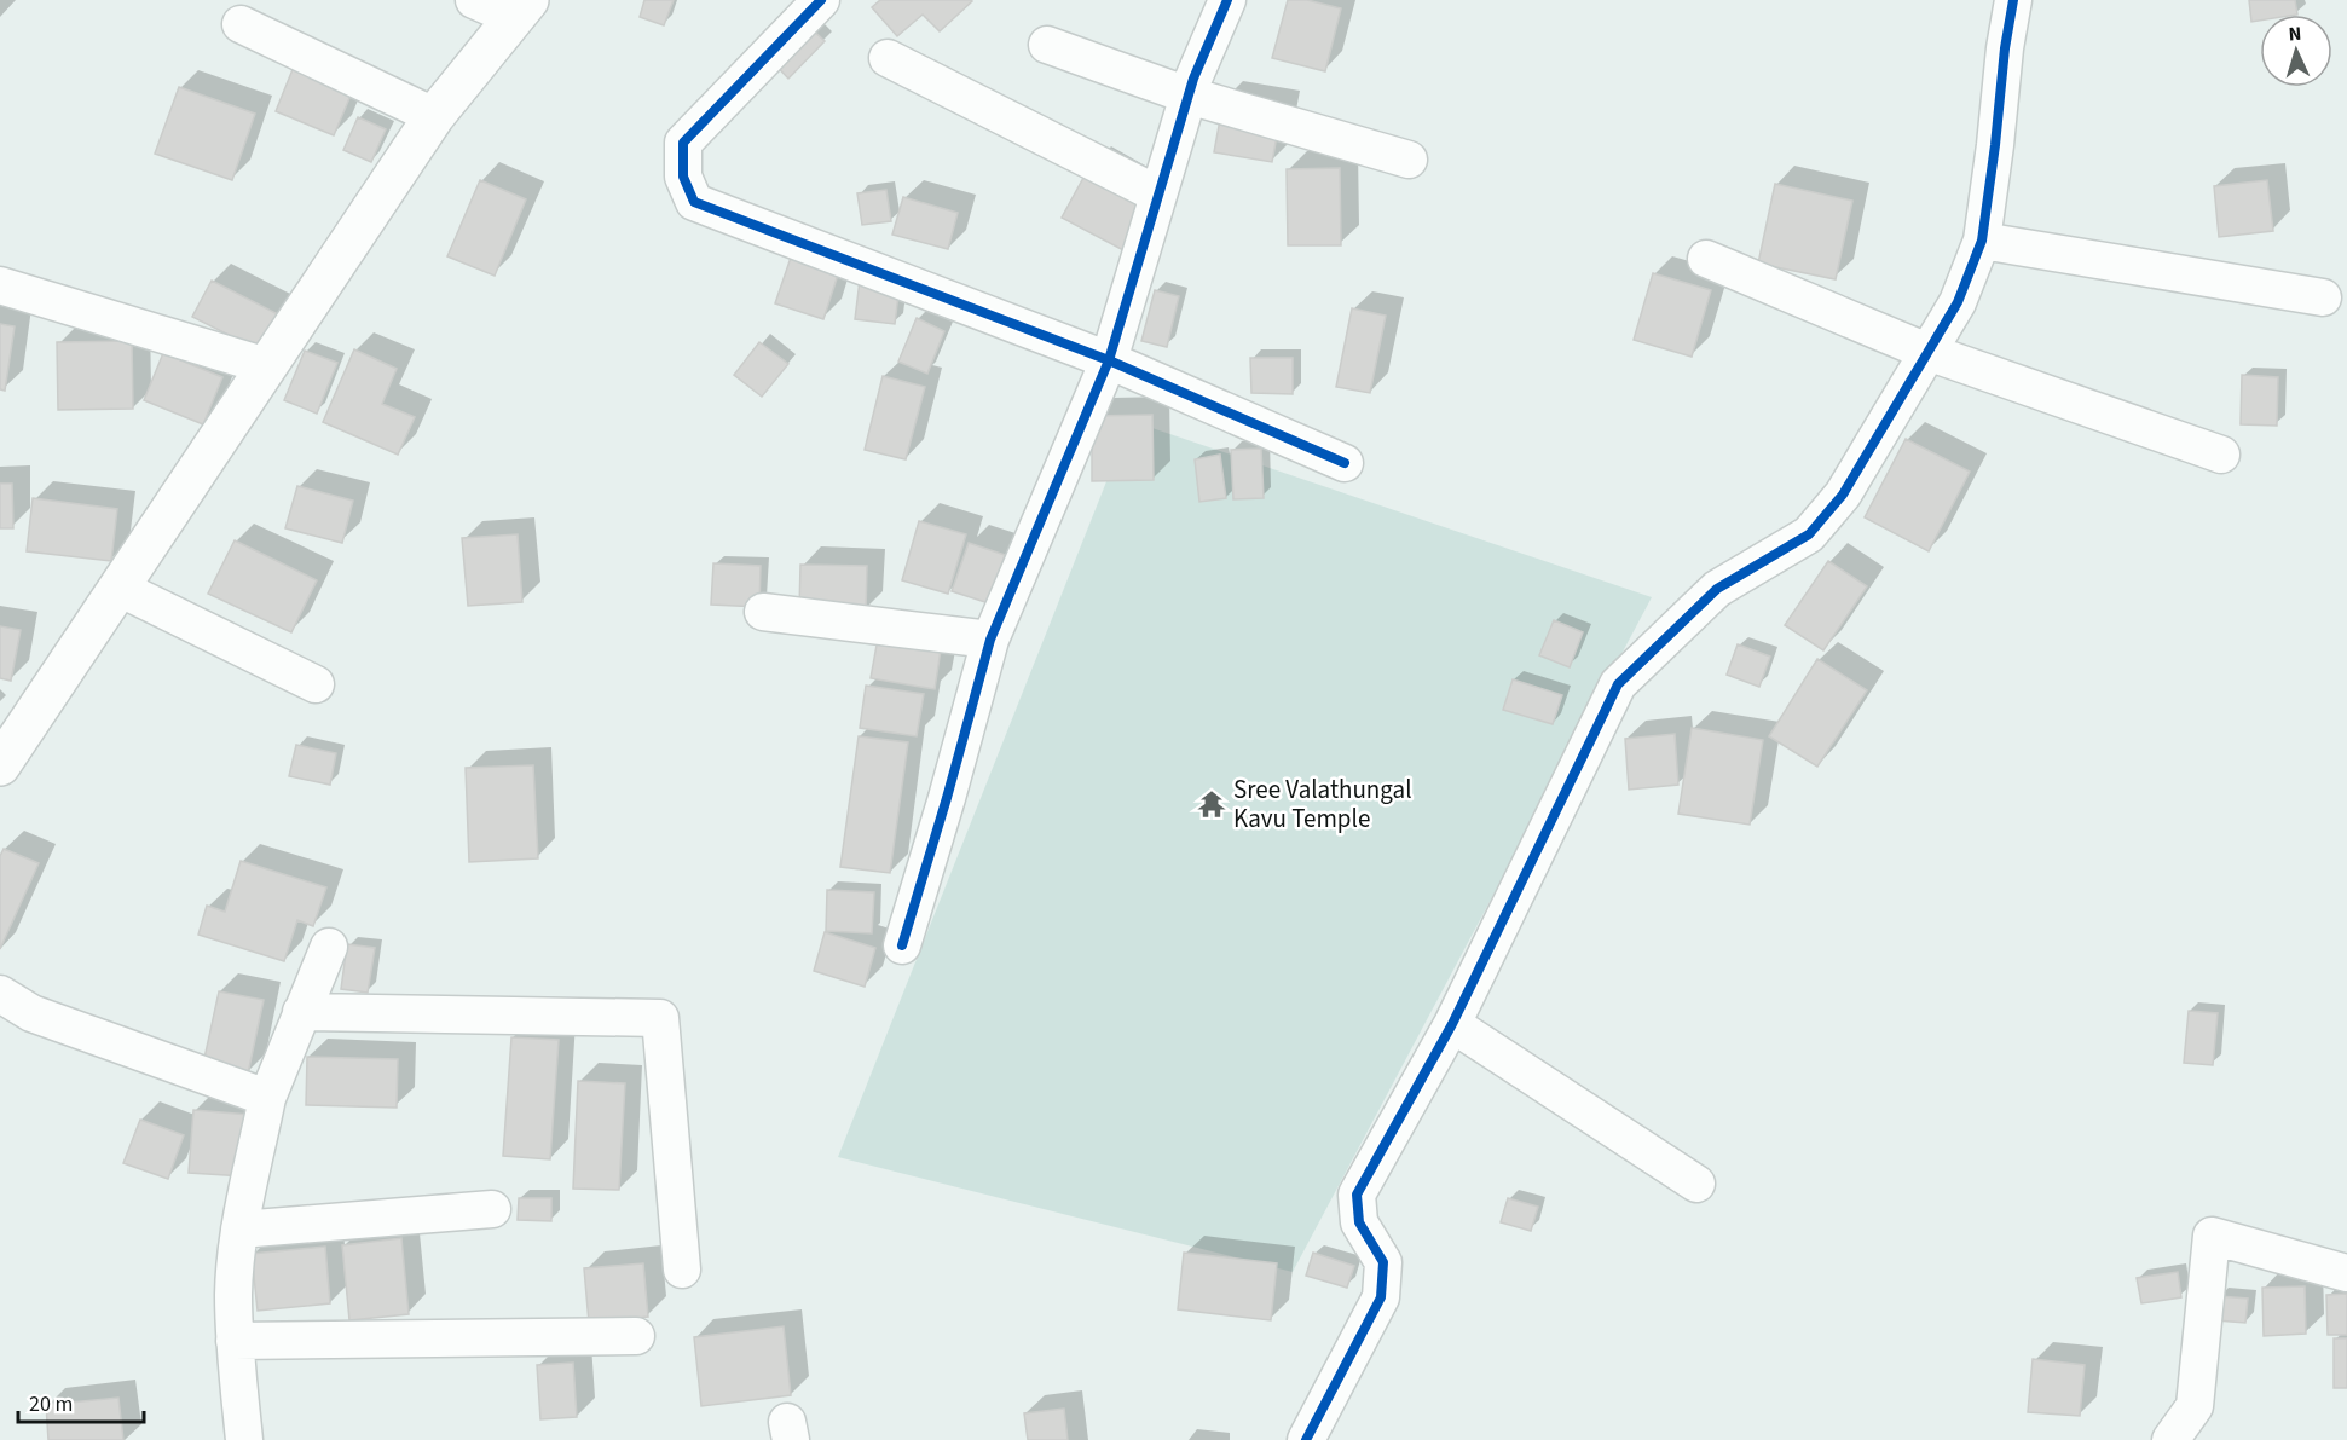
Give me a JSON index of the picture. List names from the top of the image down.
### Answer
{
  "places": {
    "temple": ["Sree Valathungal Kavu Temple"]
  },
  "scale_bar": "20 m",
  "north": "top"
}
